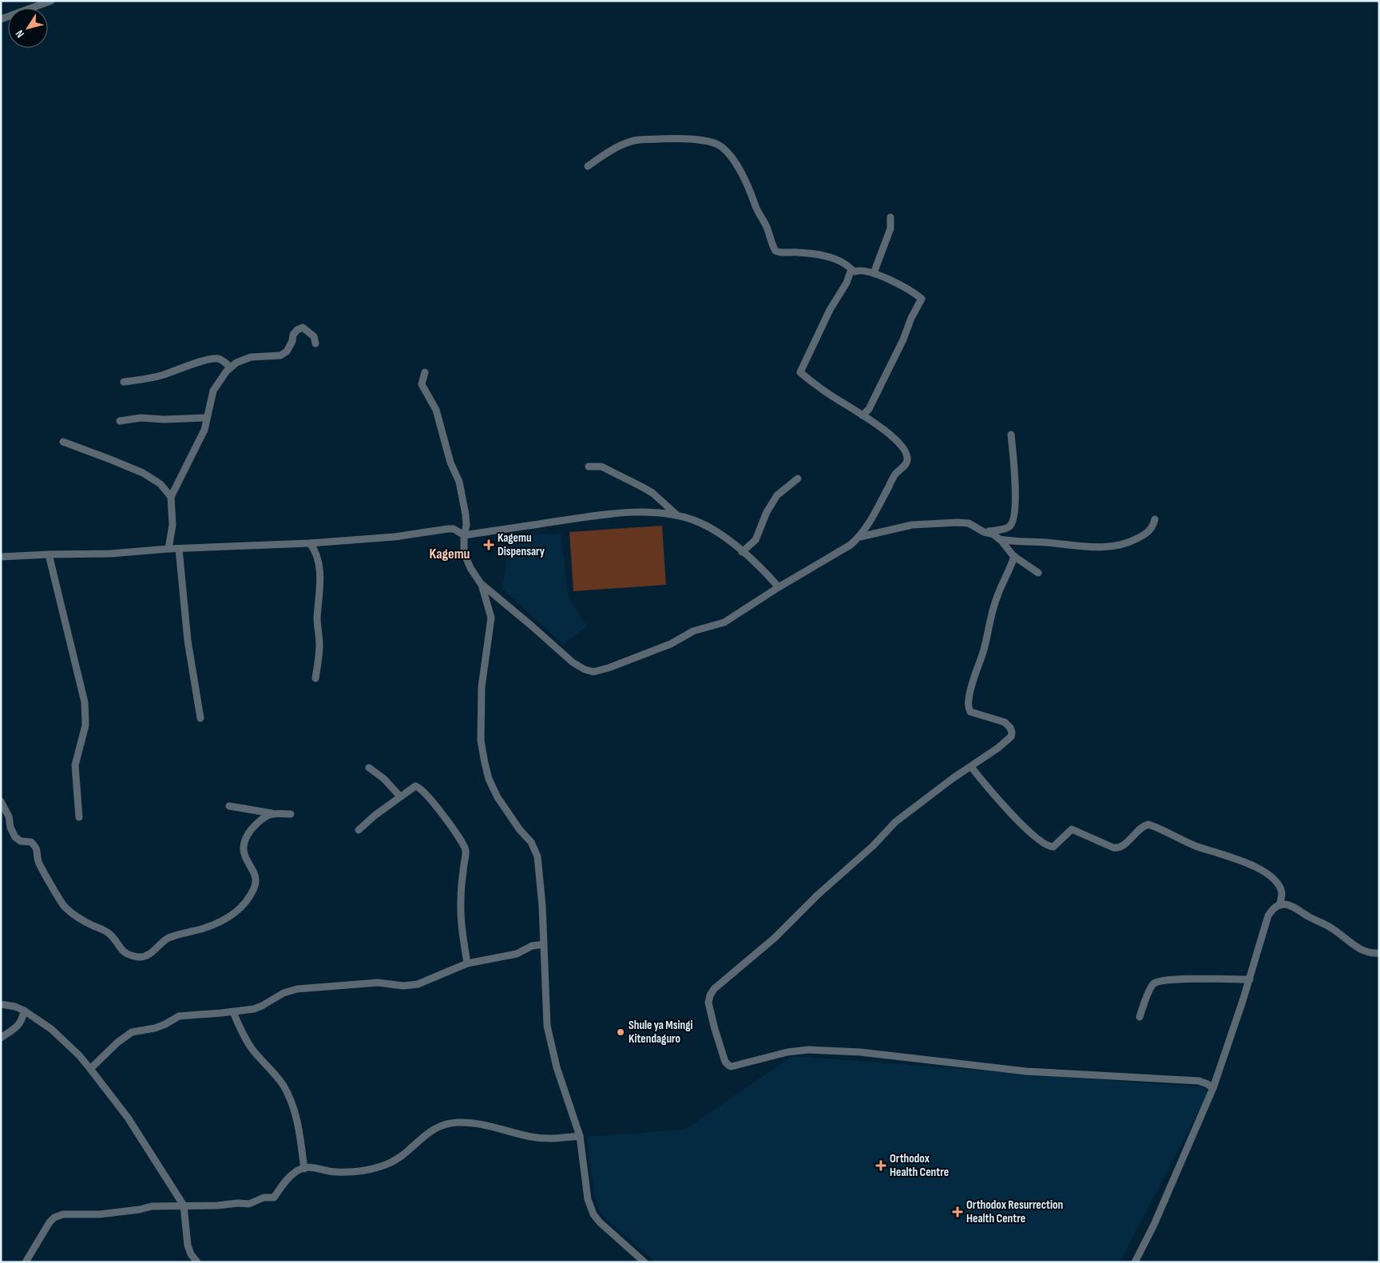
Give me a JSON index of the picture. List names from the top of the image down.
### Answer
{
  "districts": ["Kagemu"],
  "places": {
    "health": ["Kagemu Dispensary", "Orthodox Health Centre", "Orthodox Resurrection Health Centre"],
    "other": ["Shule ya Msingi Kitendaguro"]
  },
  "north": "bottom left"
}
